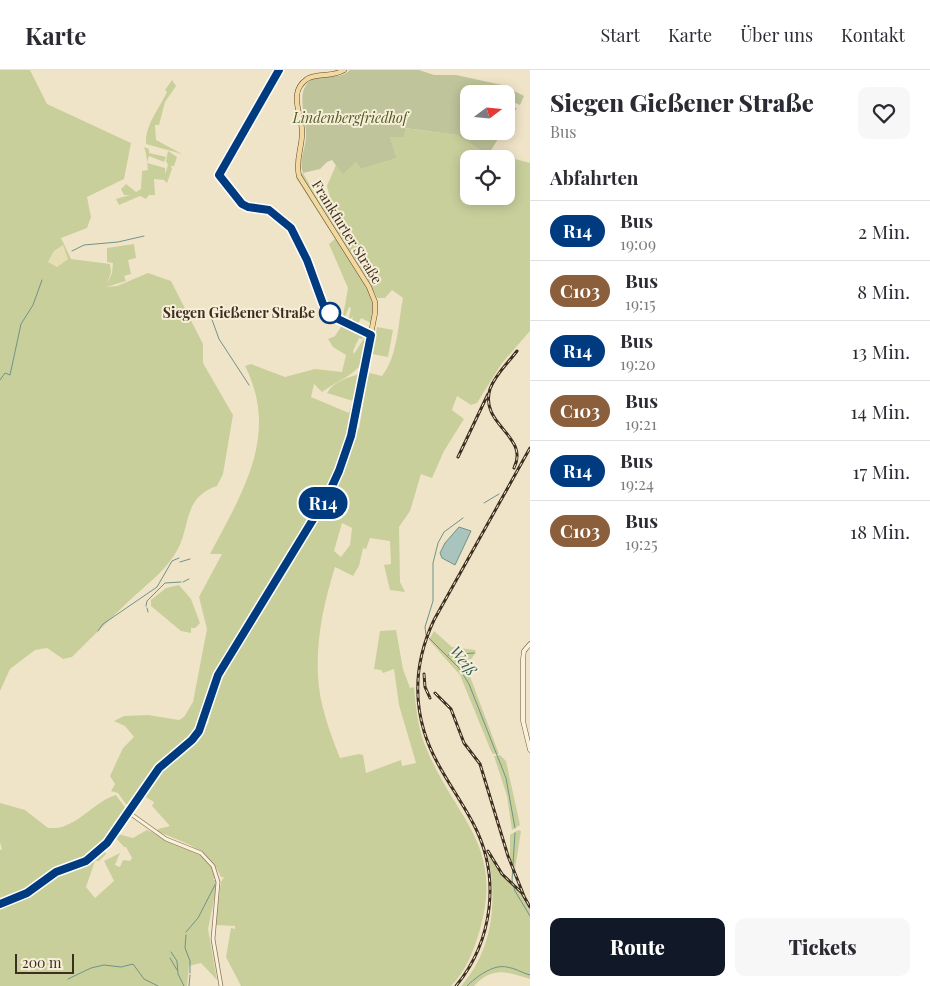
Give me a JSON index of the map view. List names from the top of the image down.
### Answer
{
  "streets": {
    "main road": ["Frankfurter Straße"]
  },
  "water": ["Weiß"],
  "parks": ["Lindenbergfriedhof"],
  "places": ["Siegen Gießener Straße"],
  "lines": ["bus line R14"],
  "scale_bar": "200 m",
  "north": "right",
  "page": {
    "header": "Karte",
    "nav": [
      "Start",
      "Karte",
      "Über uns",
      "Kontakt"
    ],
    "on_map": "R14",
    "heading": [
      ["Siegen Gießener Straße", "Bus"],
      "Abfahrten"
    ],
    "list": [
      {
        "mark": "R14",
        "name": "Bus",
        "note": "19:09",
        "value": "2 Min."
      },
      {
        "mark": "C103",
        "name": "Bus",
        "note": "19:15",
        "value": "8 Min."
      },
      {
        "mark": "R14",
        "name": "Bus",
        "note": "19:20",
        "value": "13 Min."
      },
      {
        "mark": "C103",
        "name": "Bus",
        "note": "19:21",
        "value": "14 Min."
      },
      {
        "mark": "R14",
        "name": "Bus",
        "note": "19:24",
        "value": "17 Min."
      },
      {
        "mark": "C103",
        "name": "Bus",
        "note": "19:25",
        "value": "18 Min."
      }
    ],
    "buttons": ["Route", "Tickets"],
    "scale": "200 m"
  }
}
